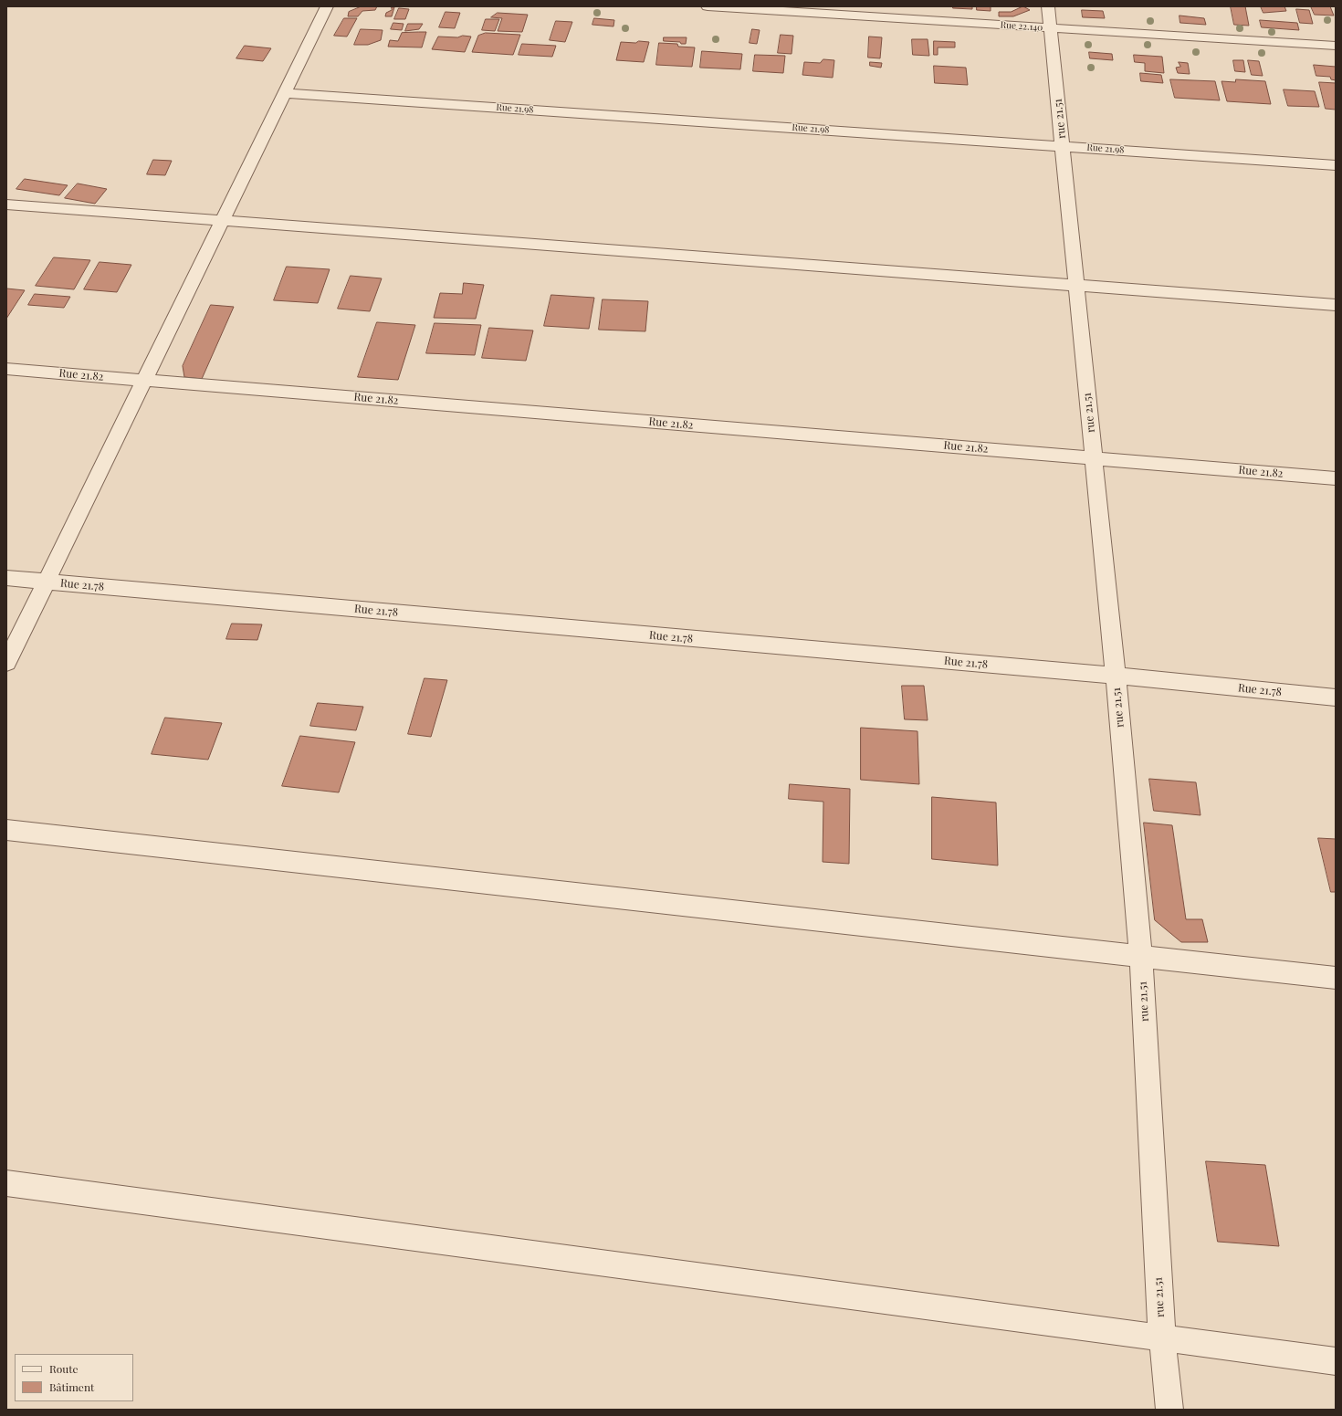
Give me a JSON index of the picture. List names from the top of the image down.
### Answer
{
  "streets": {
    "street": [
      "Rue 22.140",
      "Rue 21.98",
      "rue 21.51",
      "Rue 21.82",
      "Rue 21.78"
    ]
  },
  "crossings": [
    ["Rue 22.140", "rue 21.51"],
    ["Rue 21.98", "rue 21.51"],
    ["rue 21.51", "Rue 21.82"],
    ["rue 21.51", "Rue 21.78"]
  ],
  "legend": ["Route", "Bâtiment"]
}
